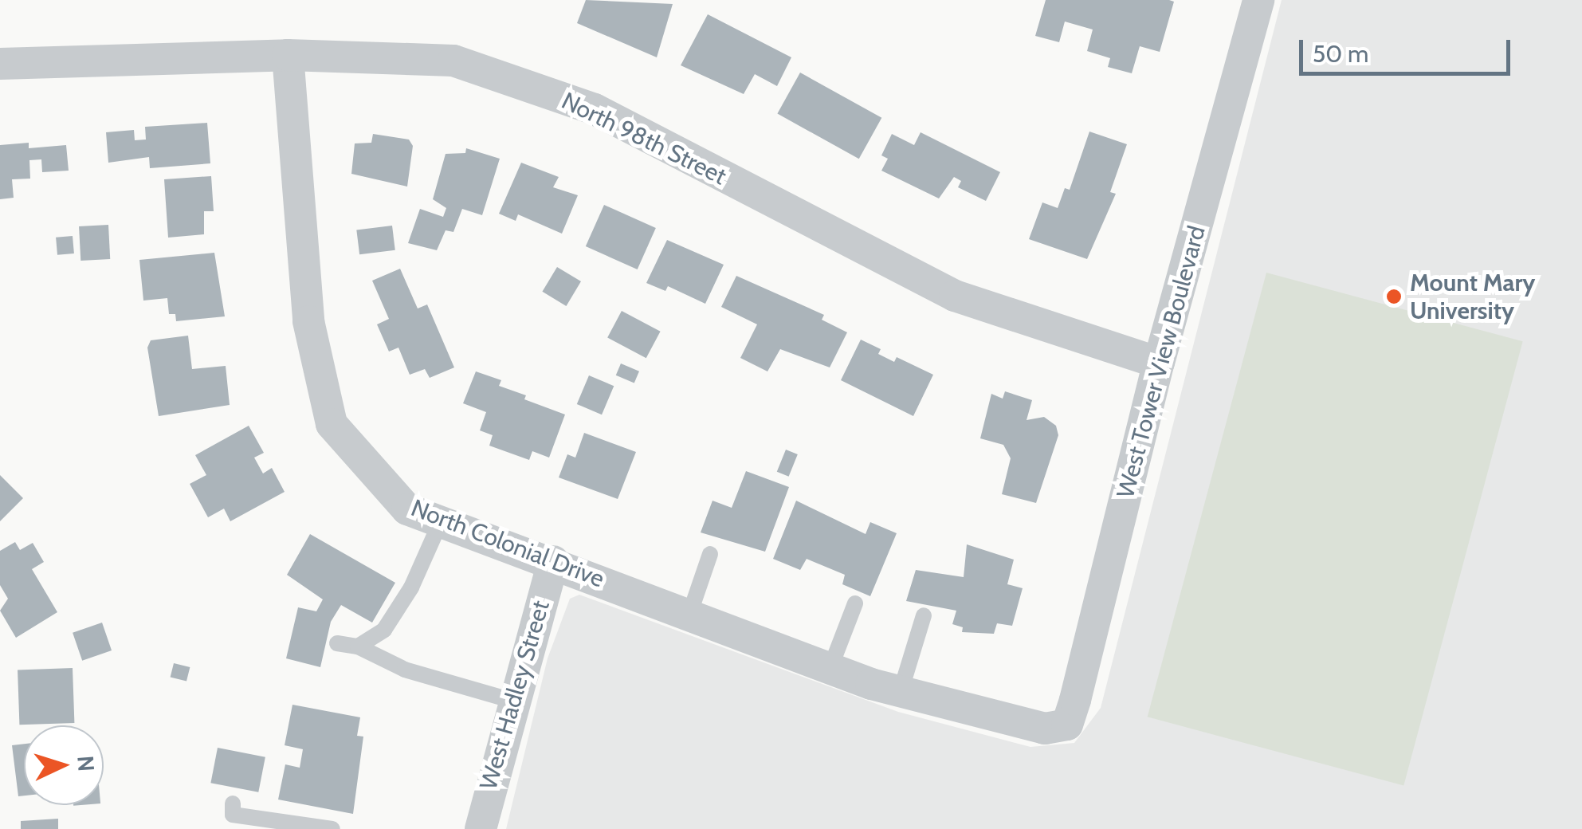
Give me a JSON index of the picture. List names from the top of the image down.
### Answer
{
  "streets": {
    "street": [
      "North 98th Street",
      "West Tower View Boulevard",
      "North Colonial Drive",
      "West Hadley Street"
    ]
  },
  "crossings": [
    ["North 98th Street", "West Tower View Boulevard"],
    ["North 98th Street", "North Colonial Drive"],
    ["West Tower View Boulevard", "North Colonial Drive"],
    ["North Colonial Drive", "West Hadley Street"]
  ],
  "places": ["Mount Mary University"],
  "scale_bar": "50 m",
  "north": "right"
}
